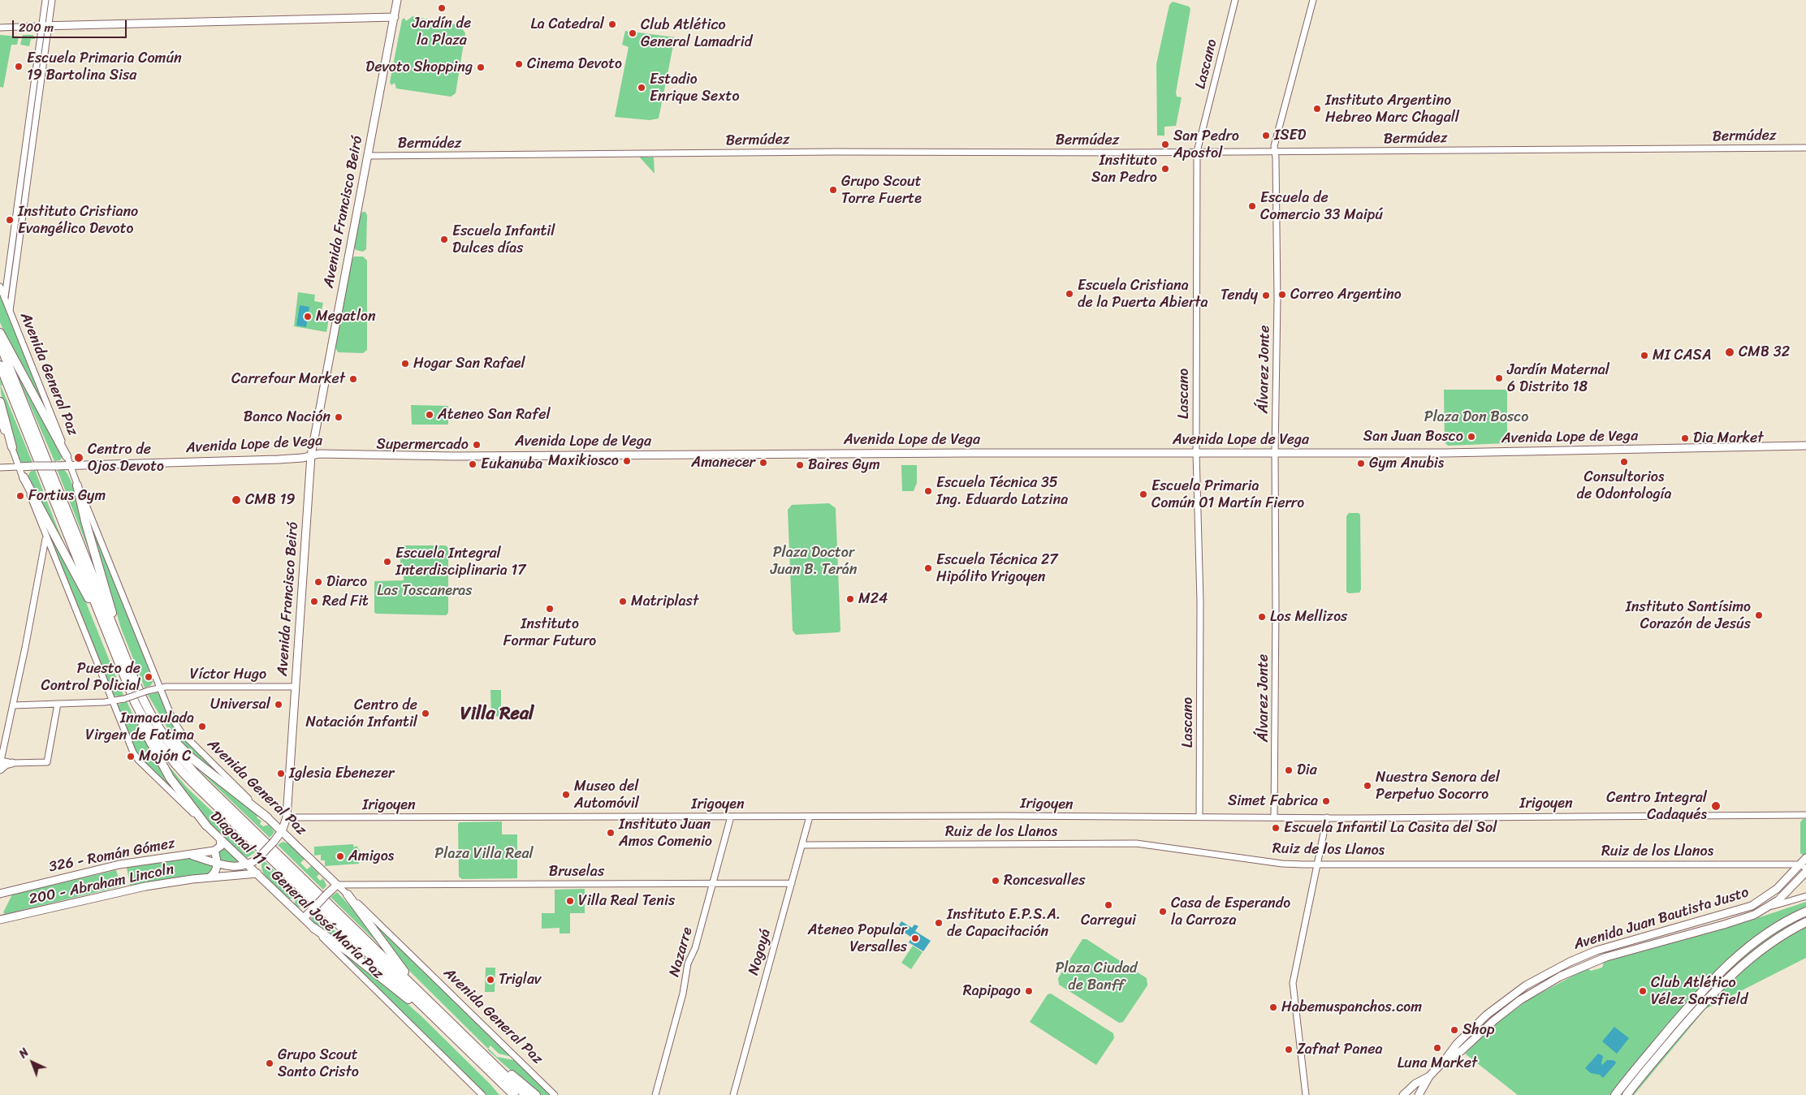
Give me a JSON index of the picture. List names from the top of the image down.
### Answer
{
  "streets": {
    "main road": [
      "Avenida Francisco Beiró",
      "Avenida General Paz",
      "Avenida Lope de Vega",
      "326 - Román Gómez",
      "200 - Abraham Lincoln",
      "Diagonal 11 - General José María Paz",
      "Avenida Juan Bautista Justo"
    ],
    "street": [
      "Lascano",
      "Bermúdez",
      "Álvarez Jonte",
      "Víctor Hugo",
      "Irigoyen",
      "Ruiz de los Llanos",
      "Bruselas",
      "Nazarre",
      "Nogoyá"
    ]
  },
  "crossings": [
    ["Lascano", "Bermúdez"],
    ["Lascano", "Avenida Lope de Vega"],
    ["Lascano", "Irigoyen"],
    ["Bermúdez", "Avenida Francisco Beiró"],
    ["Bermúdez", "Álvarez Jonte"],
    ["Avenida Francisco Beiró", "Avenida General Paz"],
    ["Avenida Francisco Beiró", "Avenida Lope de Vega"],
    ["Avenida Francisco Beiró", "Víctor Hugo"],
    ["Avenida Francisco Beiró", "Irigoyen"],
    ["Avenida Francisco Beiró", "Diagonal 11 - General José María Paz"],
    ["Álvarez Jonte", "Avenida Lope de Vega"],
    ["Álvarez Jonte", "Irigoyen"],
    ["Avenida General Paz", "Avenida Lope de Vega"],
    ["Avenida General Paz", "Víctor Hugo"],
    ["Avenida General Paz", "Bruselas"],
    ["Avenida Lope de Vega", "Diagonal 11 - General José María Paz"],
    ["Víctor Hugo", "Diagonal 11 - General José María Paz"],
    ["Irigoyen", "Nazarre"],
    ["Irigoyen", "Nogoyá"],
    ["Ruiz de los Llanos", "Avenida Juan Bautista Justo"],
    ["Ruiz de los Llanos", "Nogoyá"],
    ["Bruselas", "Nazarre"],
    ["Bruselas", "Nogoyá"],
    ["200 - Abraham Lincoln", "Diagonal 11 - General José María Paz"]
  ],
  "districts": ["Villa Real"],
  "parks": [
    "Plaza Don Bosco",
    "Plaza Doctor Juan B. Terán",
    "Las Toscaneras",
    "Plaza Villa Real",
    "Plaza Ciudad de Banff"
  ],
  "places": [
    "Jardín de la Plaza",
    "La Catedral",
    "Club Atlético General Lamadrid",
    "Cinema Devoto",
    "Escuela Primaria Común 19 Bartolina Sisa",
    "Devoto Shopping",
    "Estadio Enrique Sexto",
    "Instituto Argentino Hebreo Marc Chagall",
    "ISED",
    "San Pedro Apostol",
    "Instituto San Pedro",
    "Grupo Scout Torre Fuerte",
    "Escuela de Comercio 33 Maipú",
    "Instituto Cristiano Evangélico Devoto",
    "Escuela Infantil Dulces días",
    "Escuela Cristiana de la Puerta Abierta",
    "Correo Argentino",
    "Tendy",
    "Megatlon",
    "CMB 32",
    "MI CASA",
    "Hogar San Rafael",
    "Jardín Maternal 6 Distrito 18",
    "Carrefour Market",
    "Ateneo San Rafel",
    "Banco Nación",
    "San Juan Bosco",
    "Dia Market",
    "Supermercado",
    "Centro de Ojos Devoto",
    "Maxikiosco",
    "Consultorios de Odontología",
    "Amanecer",
    "Gym Anubis",
    "Eukanuba",
    "Baires Gym",
    "Escuela Técnica 35 Ing. Eduardo Latzina",
    "Escuela Primaria Común 01 Martín Fierro",
    "Fortius Gym",
    "CMB 19",
    "Escuela Integral Interdisciplinaria 17",
    "Escuela Técnica 27 Hipólito Yrigoyen",
    "Diarco",
    "M24",
    "Red Fit",
    "Matriplast",
    "Instituto Formar Futuro",
    "Instituto Santísimo Corazón de Jesús",
    "Los Mellizos",
    "Puesto de Control Policial",
    "Universal",
    "Centro de Natación Infantil",
    "Inmaculada Virgen de Fatima",
    "Mojón C",
    "Dia",
    "Iglesia Ebenezer",
    "Nuestra Senora del Perpetuo Socorro",
    "Museo del Automóvil",
    "Simet Fabrica",
    "Centro Integral Cadaqués",
    "Escuela Infantil La Casita del Sol",
    "Instituto Juan Amos Comenio",
    "Amigos",
    "Roncesvalles",
    "Villa Real Tenis",
    "Carregui",
    "Casa de Esperando la Carroza",
    "Instituto E.P.S.A. de Capacitación",
    "Ateneo Popular Versalles",
    "Triglav",
    "Rapipago",
    "Club Atlético Vélez Sarsfield",
    "Habemuspanchos.com",
    "Shop",
    "Luna Market",
    "Zafnat Panea",
    "Grupo Scout Santo Cristo"
  ],
  "scale_bar": "200 m",
  "north": "top left"
}
